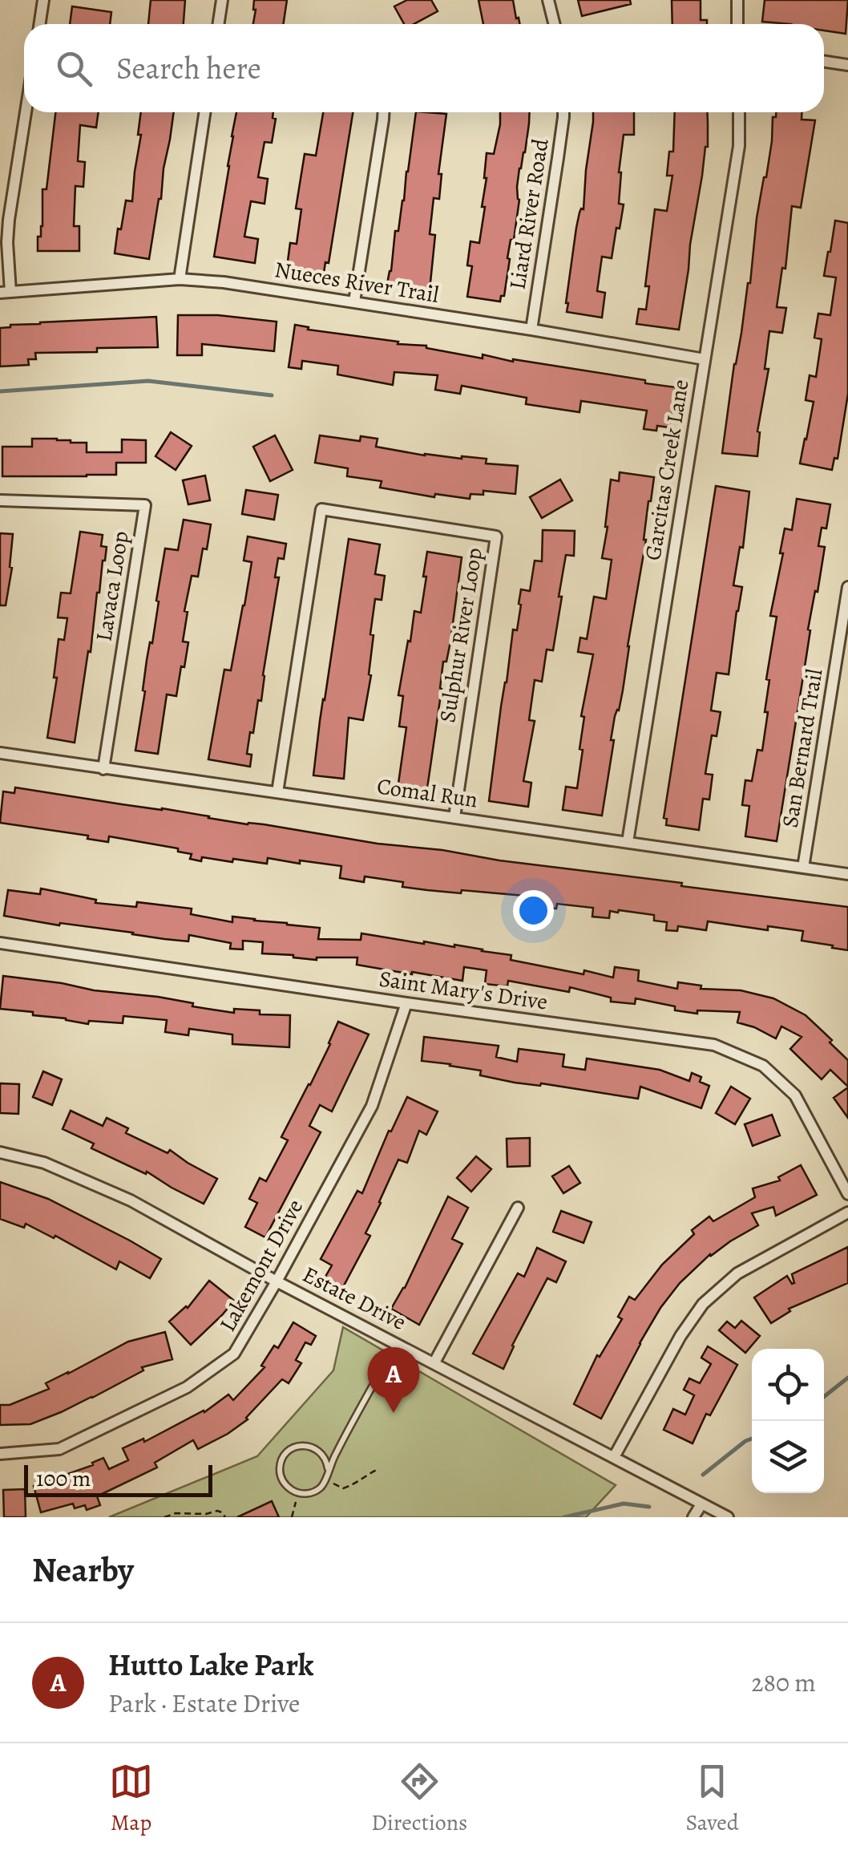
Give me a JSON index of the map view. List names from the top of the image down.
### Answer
{
  "streets": {
    "street": [
      "Liard River Road",
      "Nueces River Trail",
      "Garcitas Creek Lane",
      "Lavaca Loop",
      "Sulphur River Loop",
      "San Bernard Trail",
      "Comal Run",
      "Saint Mary's Drive",
      "Lakemont Drive",
      "Estate Drive"
    ]
  },
  "crossings": [
    ["Liard River Road", "Nueces River Trail"],
    ["Nueces River Trail", "Garcitas Creek Lane"],
    ["Garcitas Creek Lane", "Comal Run"],
    ["Lavaca Loop", "Comal Run"],
    ["Sulphur River Loop", "Comal Run"],
    ["San Bernard Trail", "Comal Run"],
    ["Saint Mary's Drive", "Lakemont Drive"],
    ["Lakemont Drive", "Estate Drive"]
  ],
  "scale_bar": "100 m",
  "page": {
    "search": "Search here",
    "pins": "A",
    "scale": "100 m",
    "heading": "Nearby",
    "list": [
      {
        "mark": "A",
        "name": "Hutto Lake Park",
        "note": "Park · Estate Drive",
        "value": "280 m"
      }
    ],
    "nav": ["Map", "Directions", "Saved"]
  }
}
